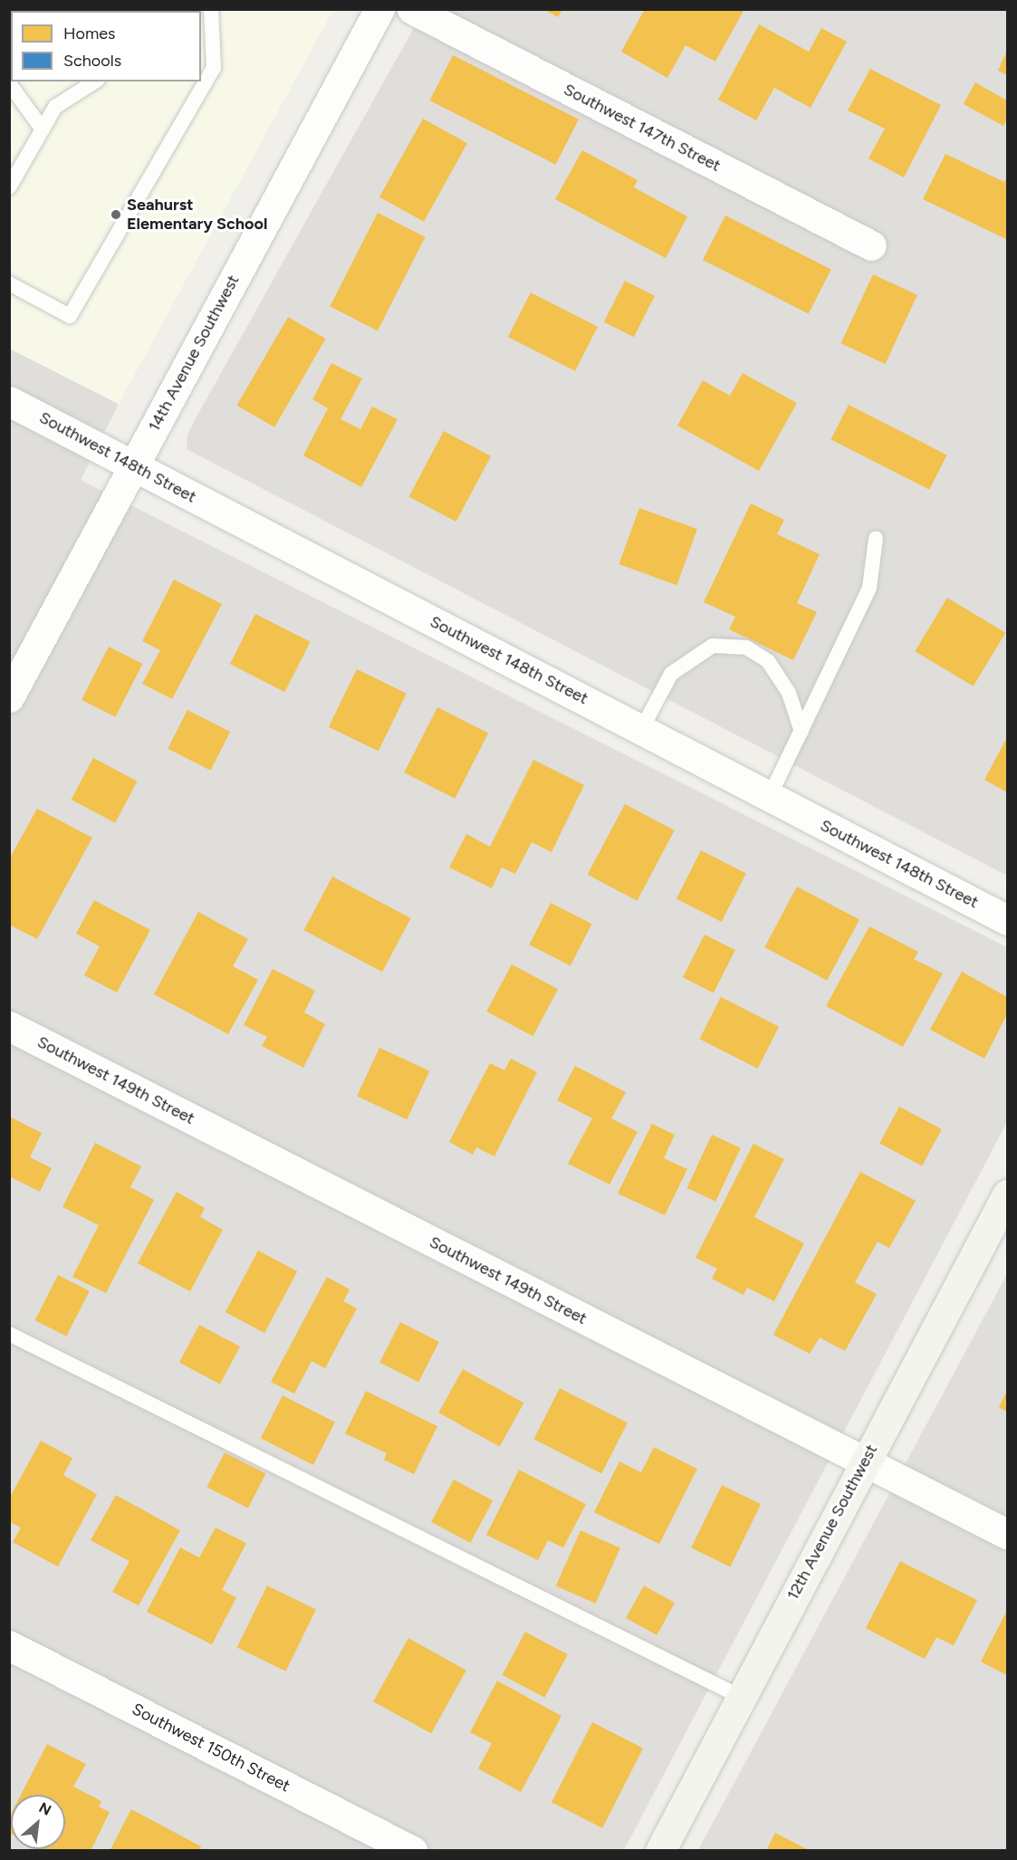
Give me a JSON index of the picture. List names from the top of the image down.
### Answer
{
  "streets": {
    "street": [
      "Southwest 147th Street",
      "14th Avenue Southwest",
      "Southwest 148th Street",
      "Southwest 149th Street",
      "12th Avenue Southwest",
      "Southwest 150th Street"
    ]
  },
  "crossings": [
    ["14th Avenue Southwest", "Southwest 148th Street"],
    ["Southwest 149th Street", "12th Avenue Southwest"]
  ],
  "places": ["Seahurst Elementary School"],
  "legend": ["Homes", "Schools"],
  "north": "top right"
}
